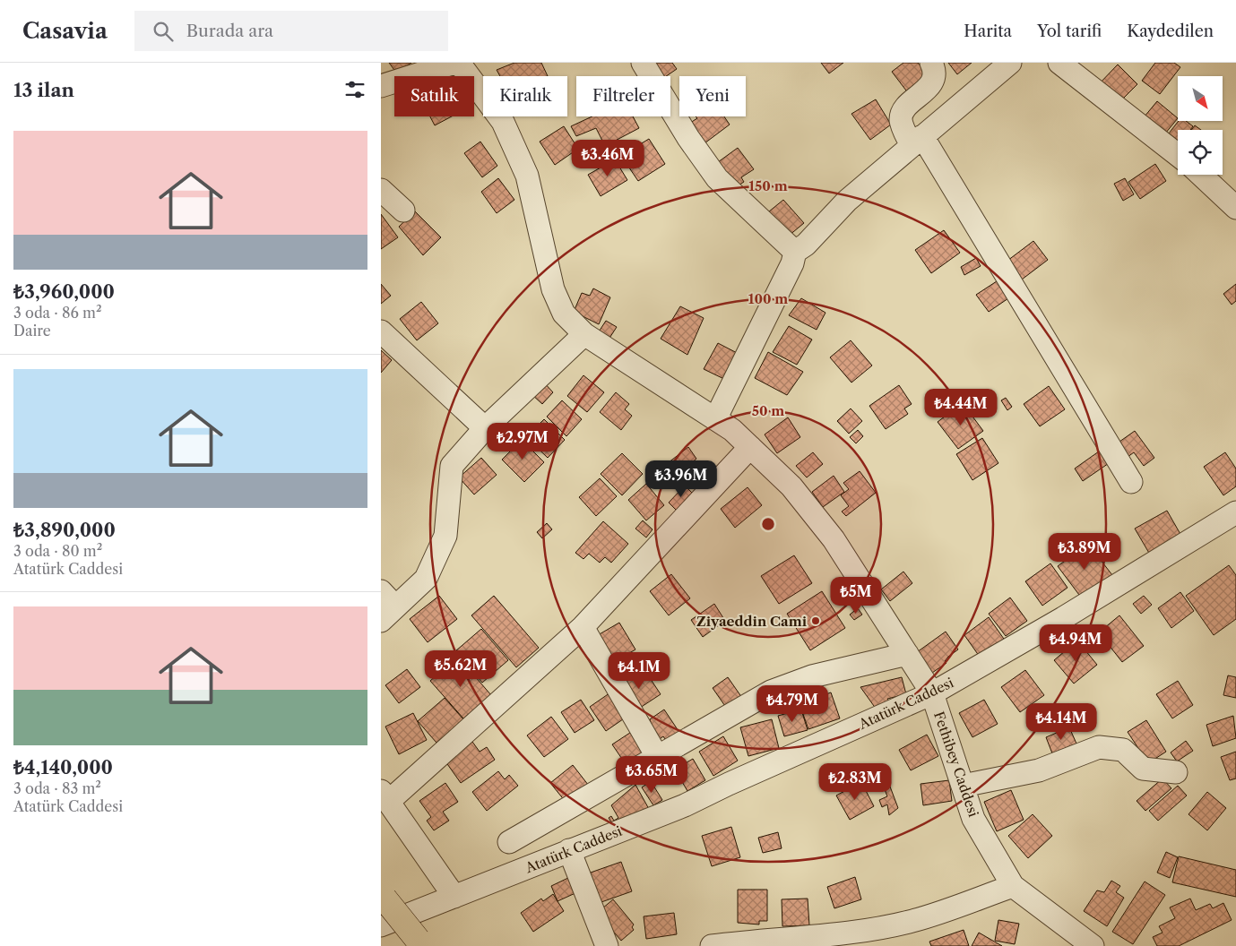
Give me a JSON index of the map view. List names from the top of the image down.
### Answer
{
  "streets": {
    "street": ["Atatürk Caddesi", "Fethibey Caddesi"]
  },
  "crossings": [
    ["Atatürk Caddesi", "Fethibey Caddesi"]
  ],
  "places": ["Ziyaeddin Cami"],
  "north": "bottom right",
  "page": {
    "header": "Casavia",
    "search": "Burada ara",
    "nav": ["Harita", "Yol tarifi", "Kaydedilen"],
    "heading": "13 ilan",
    "chip": [
      "Satılık",
      "Kiralık",
      "Filtreler",
      "Yeni"
    ],
    "list": [
      {
        "name": "₺3,960,000",
        "note": "3 oda · 86 m² · Daire"
      },
      {
        "name": "₺3,890,000",
        "note": "3 oda · 80 m² · Atatürk Caddesi"
      },
      {
        "name": "₺4,140,000",
        "note": "3 oda · 83 m² · Atatürk Caddesi"
      }
    ],
    "price": [
      "₺3.46M",
      "₺4.44M",
      "₺2.97M",
      "₺3.96M",
      "₺3.89M",
      "₺5M",
      "₺4.94M",
      "₺5.62M",
      "₺4.1M",
      "₺4.79M",
      "₺4.14M",
      "₺3.65M",
      "₺2.83M"
    ]
  },
  "rings": ["150 m", "100 m", "50 m"]
}
